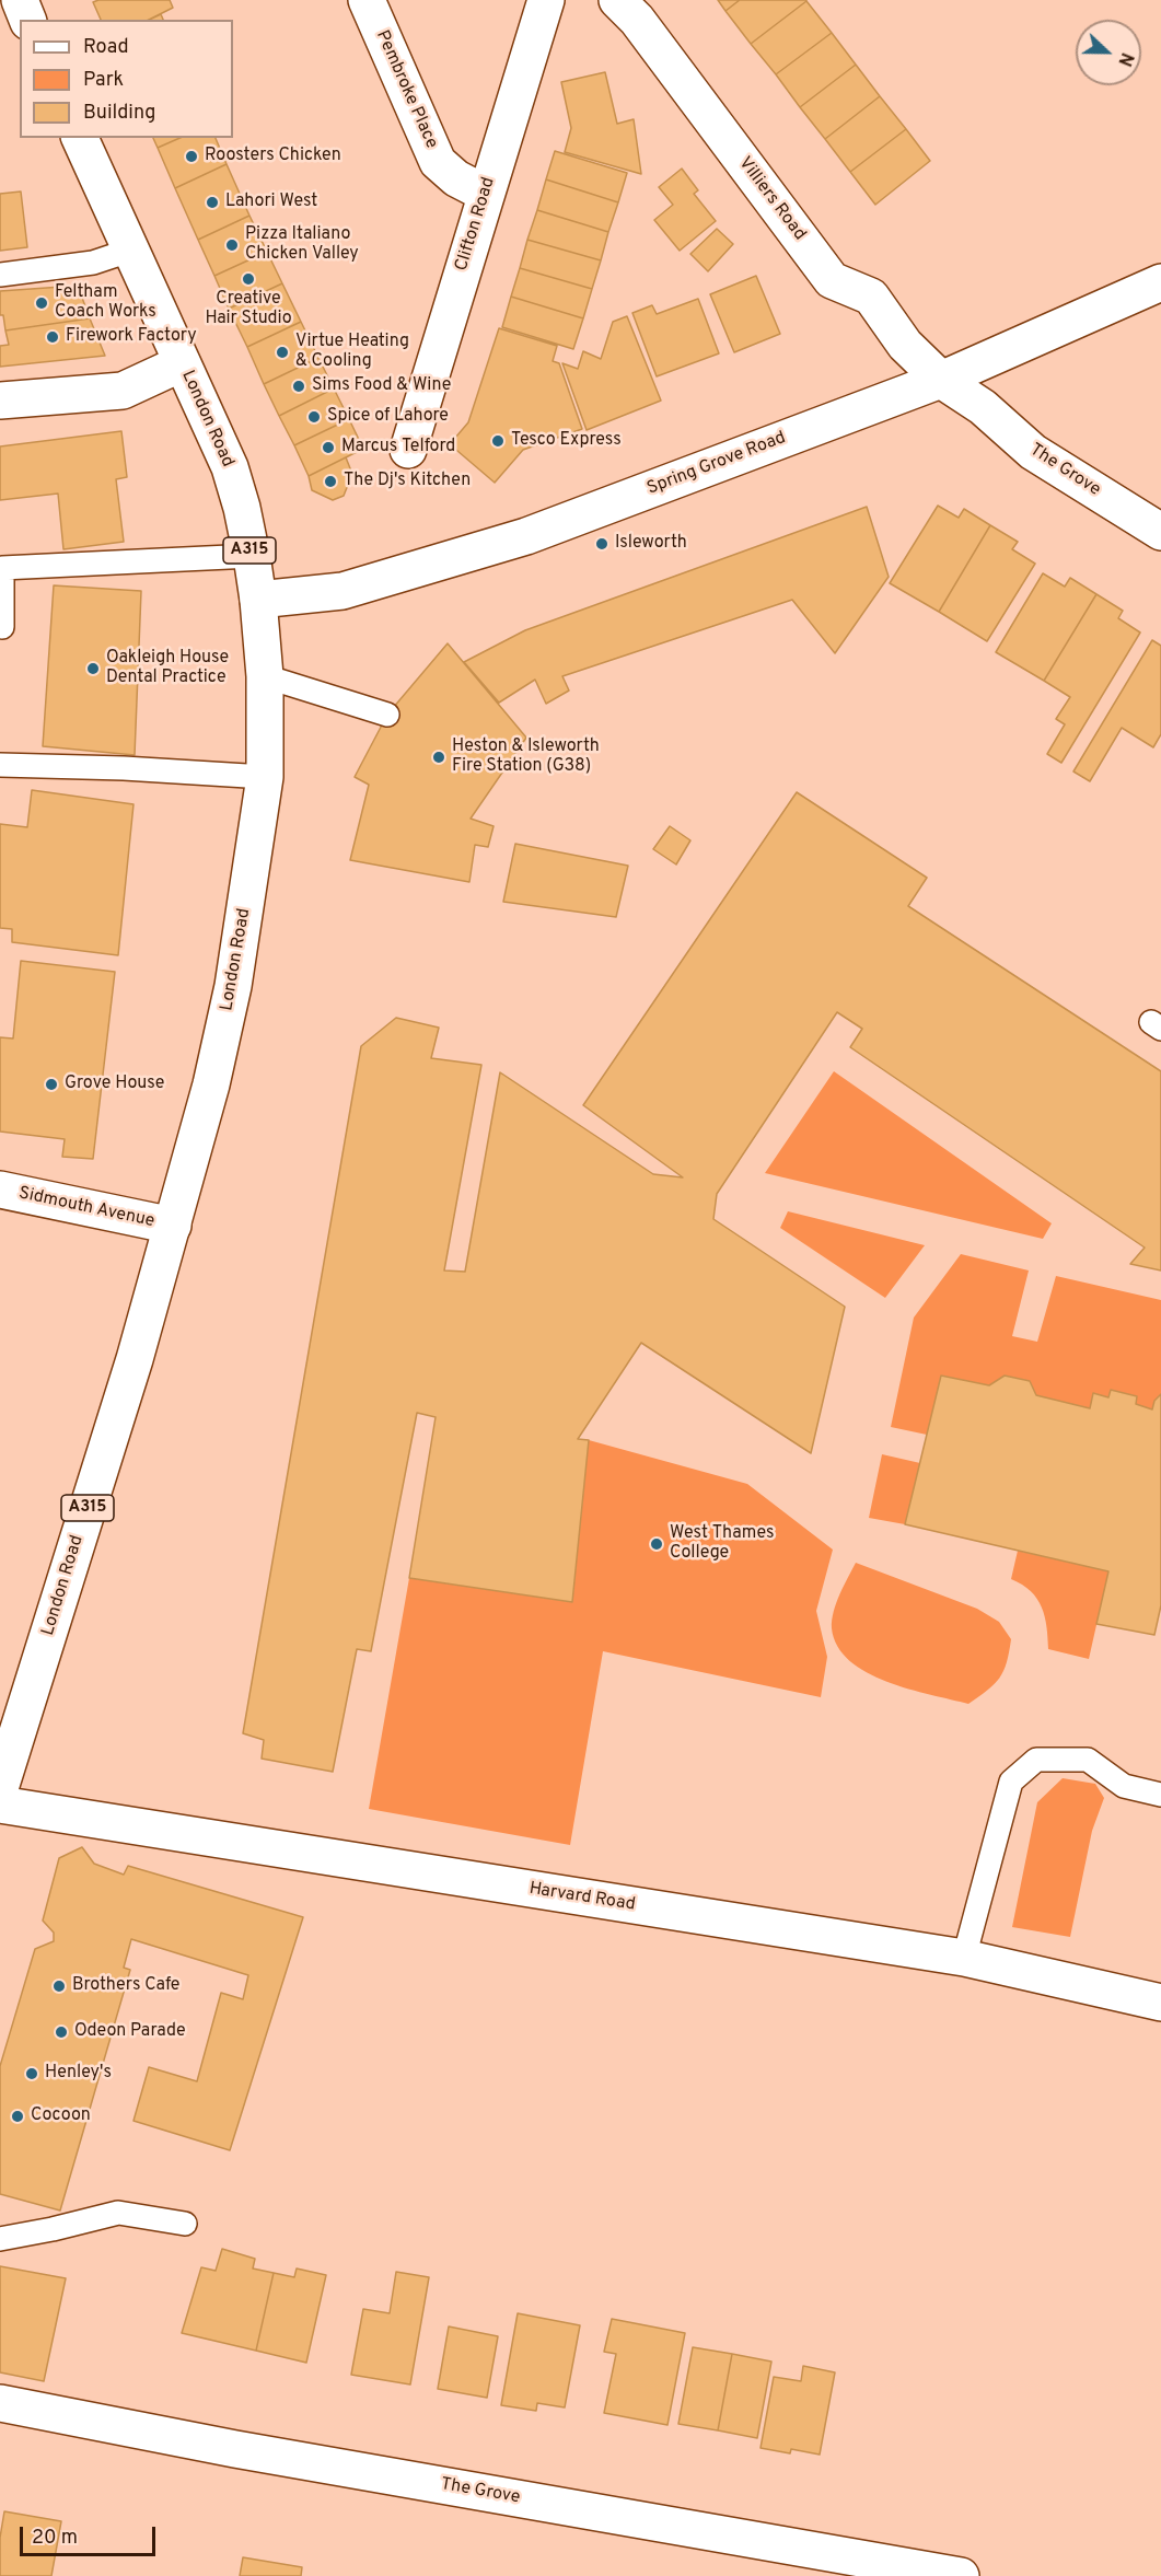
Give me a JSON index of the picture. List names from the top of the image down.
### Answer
{
  "streets": {
    "street": [
      "Pembroke Place",
      "Villiers Road",
      "Clifton Road",
      "London Road",
      "Spring Grove Road",
      "The Grove",
      "A315",
      "Sidmouth Avenue",
      "Harvard Road"
    ]
  },
  "crossings": [
    ["Pembroke Place", "Clifton Road"],
    ["Villiers Road", "Spring Grove Road"],
    ["Villiers Road", "The Grove"],
    ["London Road", "Spring Grove Road"],
    ["London Road", "Sidmouth Avenue"],
    ["Spring Grove Road", "The Grove"]
  ],
  "places": [
    "Roosters Chicken",
    "Lahori West",
    "Pizza Italiano Chicken Valley",
    "Creative Hair Studio",
    "Feltham Coach Works",
    "Firework Factory",
    "Virtue Heating & Cooling",
    "Sims Food & Wine",
    "Spice of Lahore",
    "Tesco Express",
    "Marcus Telford",
    "The Dj's Kitchen",
    "Isleworth",
    "Oakleigh House Dental Practice",
    "Heston & Isleworth Fire Station (G38)",
    "Grove House",
    "West Thames College",
    "Brothers Cafe",
    "Odeon Parade",
    "Henley's",
    "Cocoon"
  ],
  "legend": ["Road", "Park", "Building"],
  "scale_bar": "20 m",
  "north": "right"
}
